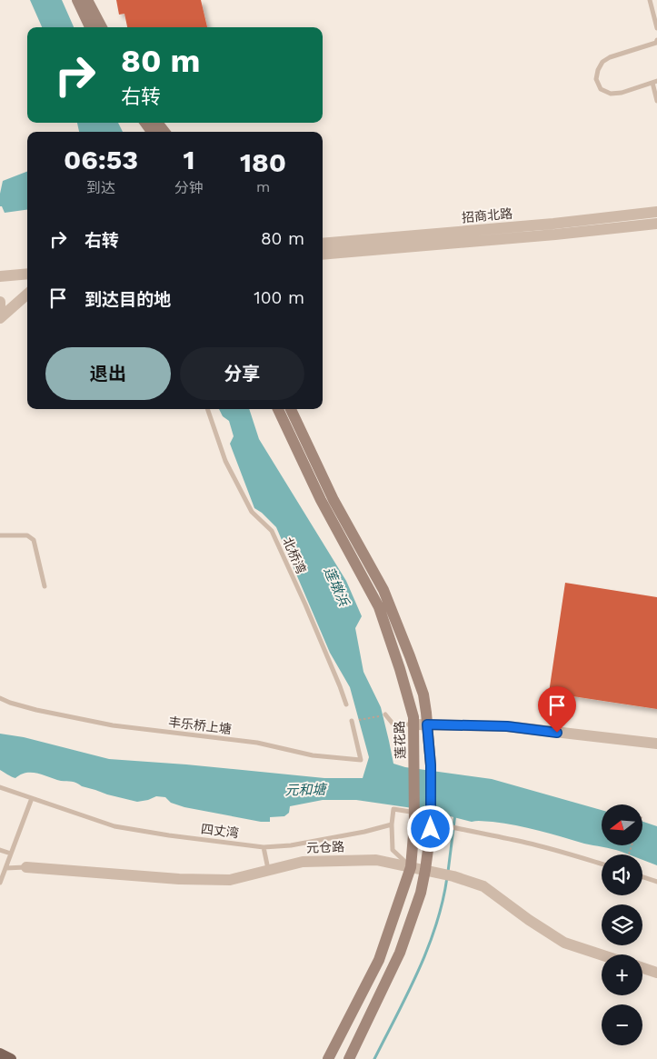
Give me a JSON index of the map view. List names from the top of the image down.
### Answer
{
  "streets": {
    "main road": ["莲花路"],
    "street": ["招商北路", "元仓路"],
    "lane": ["北桥湾", "丰乐桥上塘", "四丈湾"]
  },
  "crossings": [
    ["莲花路", "元仓路"]
  ],
  "water": ["莲墩浜", "元和塘"],
  "north": "left",
  "page": {
    "turn": ["80 m", "右转"],
    "eta": [
      "06:53",
      "到达",
      "1",
      "分钟",
      "180",
      "m"
    ],
    "list": [
      {
        "name": "右转",
        "value": "80 m"
      },
      {
        "name": "到达目的地",
        "value": "100 m"
      }
    ],
    "buttons": ["退出", "分享"],
    "map_buttons": ["+", "−"]
  }
}
